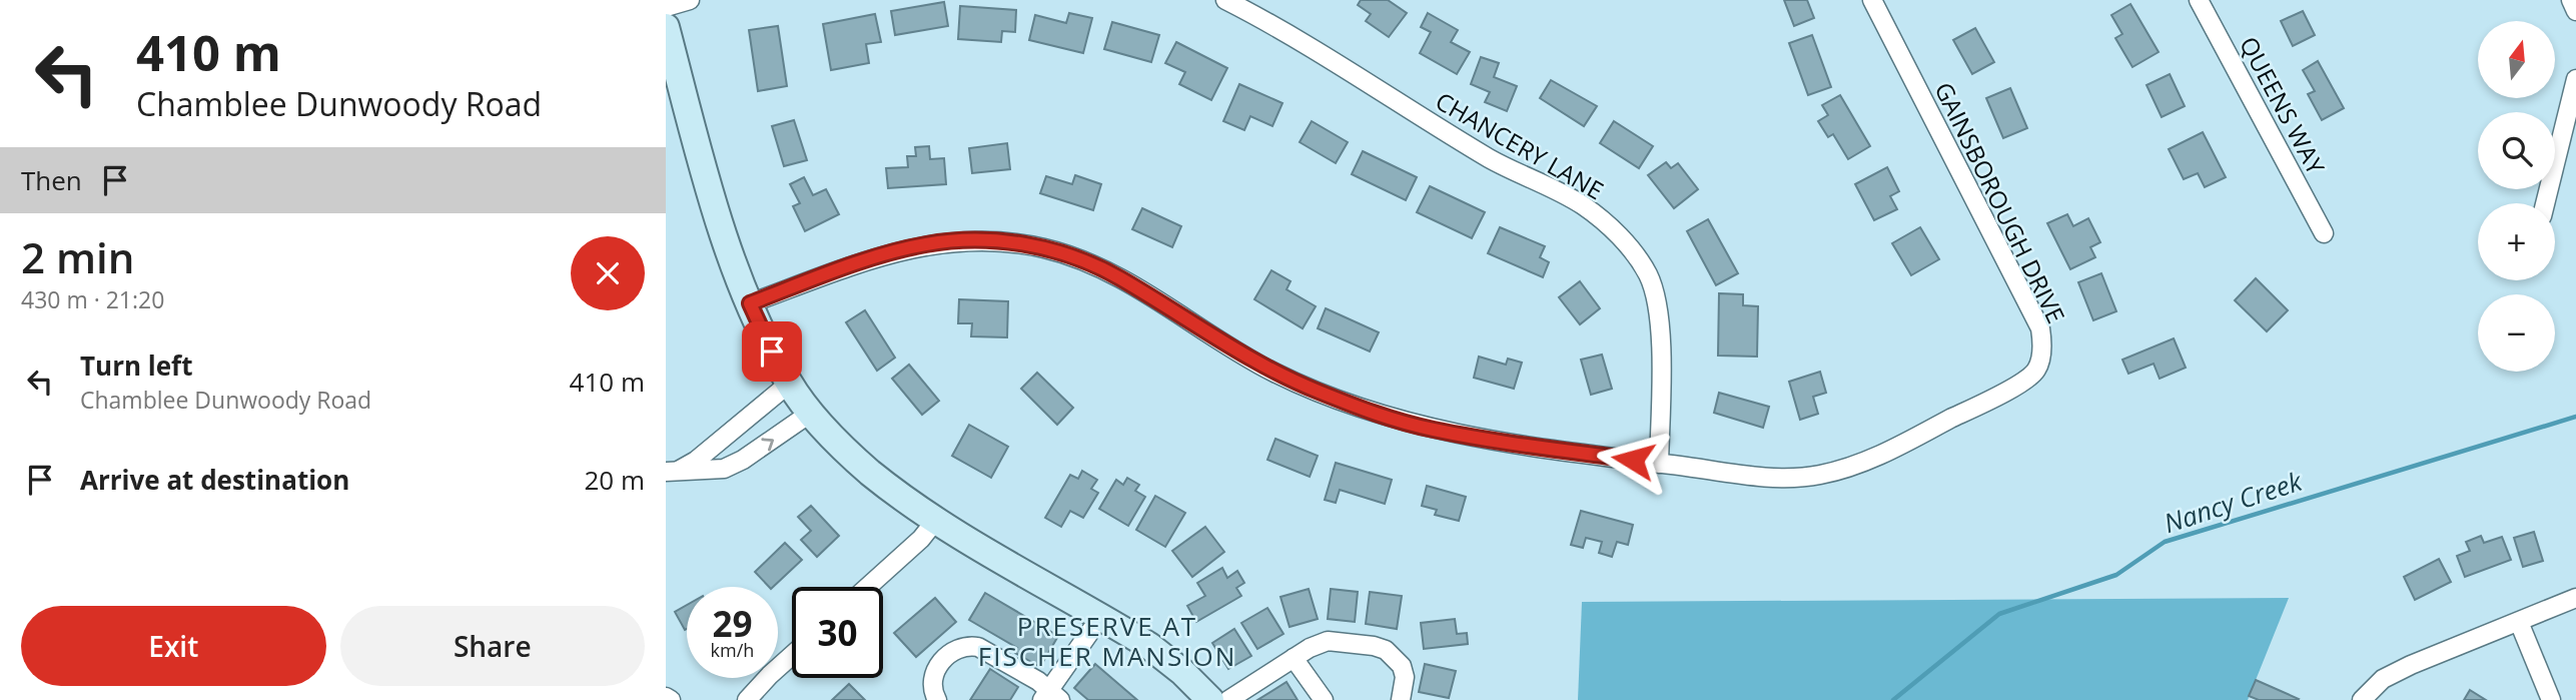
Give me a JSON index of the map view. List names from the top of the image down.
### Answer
{
  "streets": {
    "street": ["QUEENS WAY", "CHANCERY LANE", "GAINSBOROUGH DRIVE"]
  },
  "crossings": [
    ["CHANCERY LANE", "GAINSBOROUGH DRIVE"]
  ],
  "districts": ["PRESERVE AT FISCHER MANSION"],
  "water": ["Nancy Creek"],
  "north": "top",
  "page": {
    "turn": ["410 m", "Chamblee Dunwoody Road"],
    "map_buttons": ["+", "−"],
    "then": "Then",
    "heading": ["2 min", "430 m · 21:20"],
    "list": [
      {
        "name": "Turn left",
        "note": "Chamblee Dunwoody Road",
        "value": "410 m"
      },
      {
        "name": "Arrive at destination",
        "value": "20 m"
      }
    ],
    "speed": "29 km/h",
    "limit": "30",
    "buttons": ["Exit", "Share"]
  }
}
